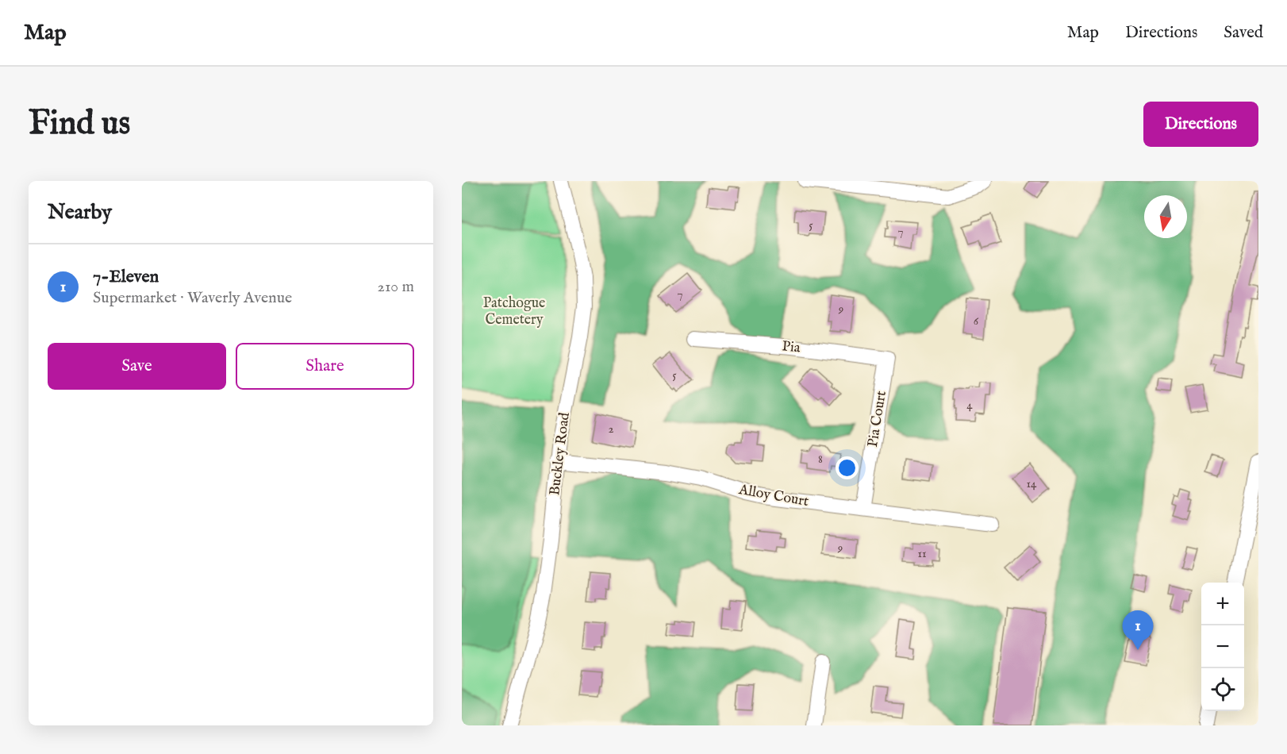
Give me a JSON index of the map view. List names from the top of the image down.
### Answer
{
  "streets": {
    "street": [
      "Pia",
      "Pia Court",
      "Buckley Road",
      "Alloy Court"
    ]
  },
  "crossings": [
    ["Pia", "Pia Court"],
    ["Pia Court", "Alloy Court"],
    ["Buckley Road", "Alloy Court"]
  ],
  "parks": ["Patchogue Cemetery"],
  "house_numbers": [
    "5",
    "7",
    "7",
    "9",
    "6",
    "5",
    "4",
    "2",
    "8",
    "14",
    "9",
    "11"
  ],
  "north": "bottom",
  "page": {
    "header": "Map",
    "nav": ["Map", "Directions", "Saved"],
    "buttons": [
      "Directions",
      ["Save", "Share"]
    ],
    "title": "Find us",
    "heading": "Nearby",
    "list": [
      {
        "mark": "1",
        "name": "7-Eleven",
        "note": "Supermarket · Waverly Avenue",
        "value": "210 m"
      }
    ],
    "map_buttons": ["+", "−"],
    "pins": "1"
  }
}
